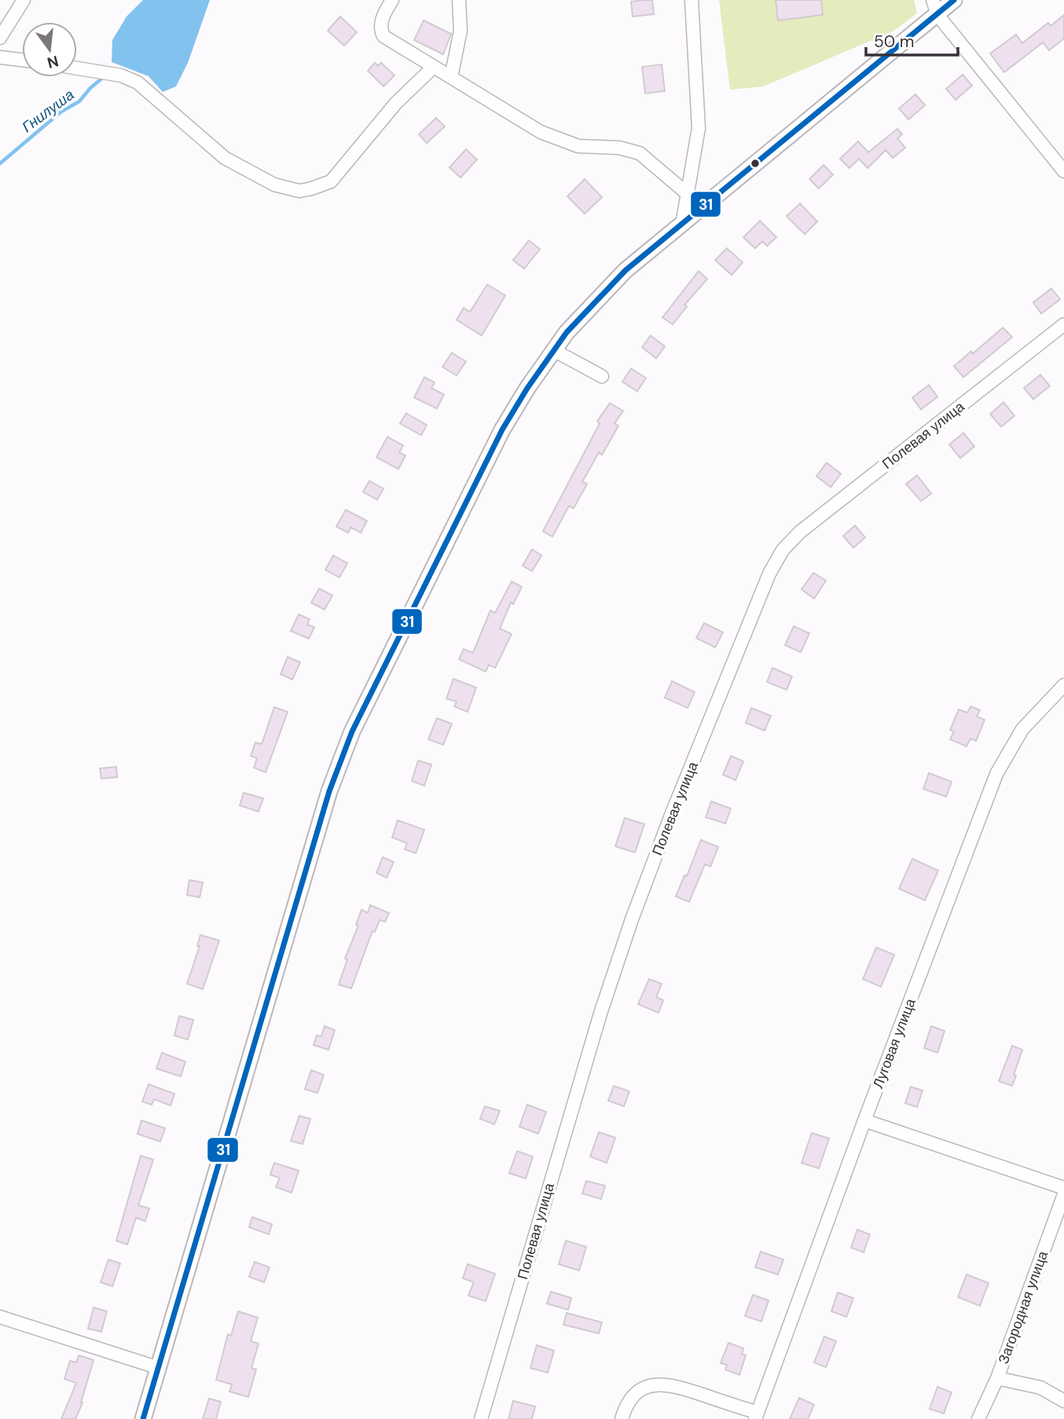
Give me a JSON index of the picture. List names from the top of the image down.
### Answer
{
  "streets": {
    "street": ["Полевая улица", "Луговая улица", "Загородная улица"]
  },
  "water": ["Гнилуша"],
  "lines": ["transit line 31"],
  "scale_bar": "50 m",
  "north": "bottom"
}
